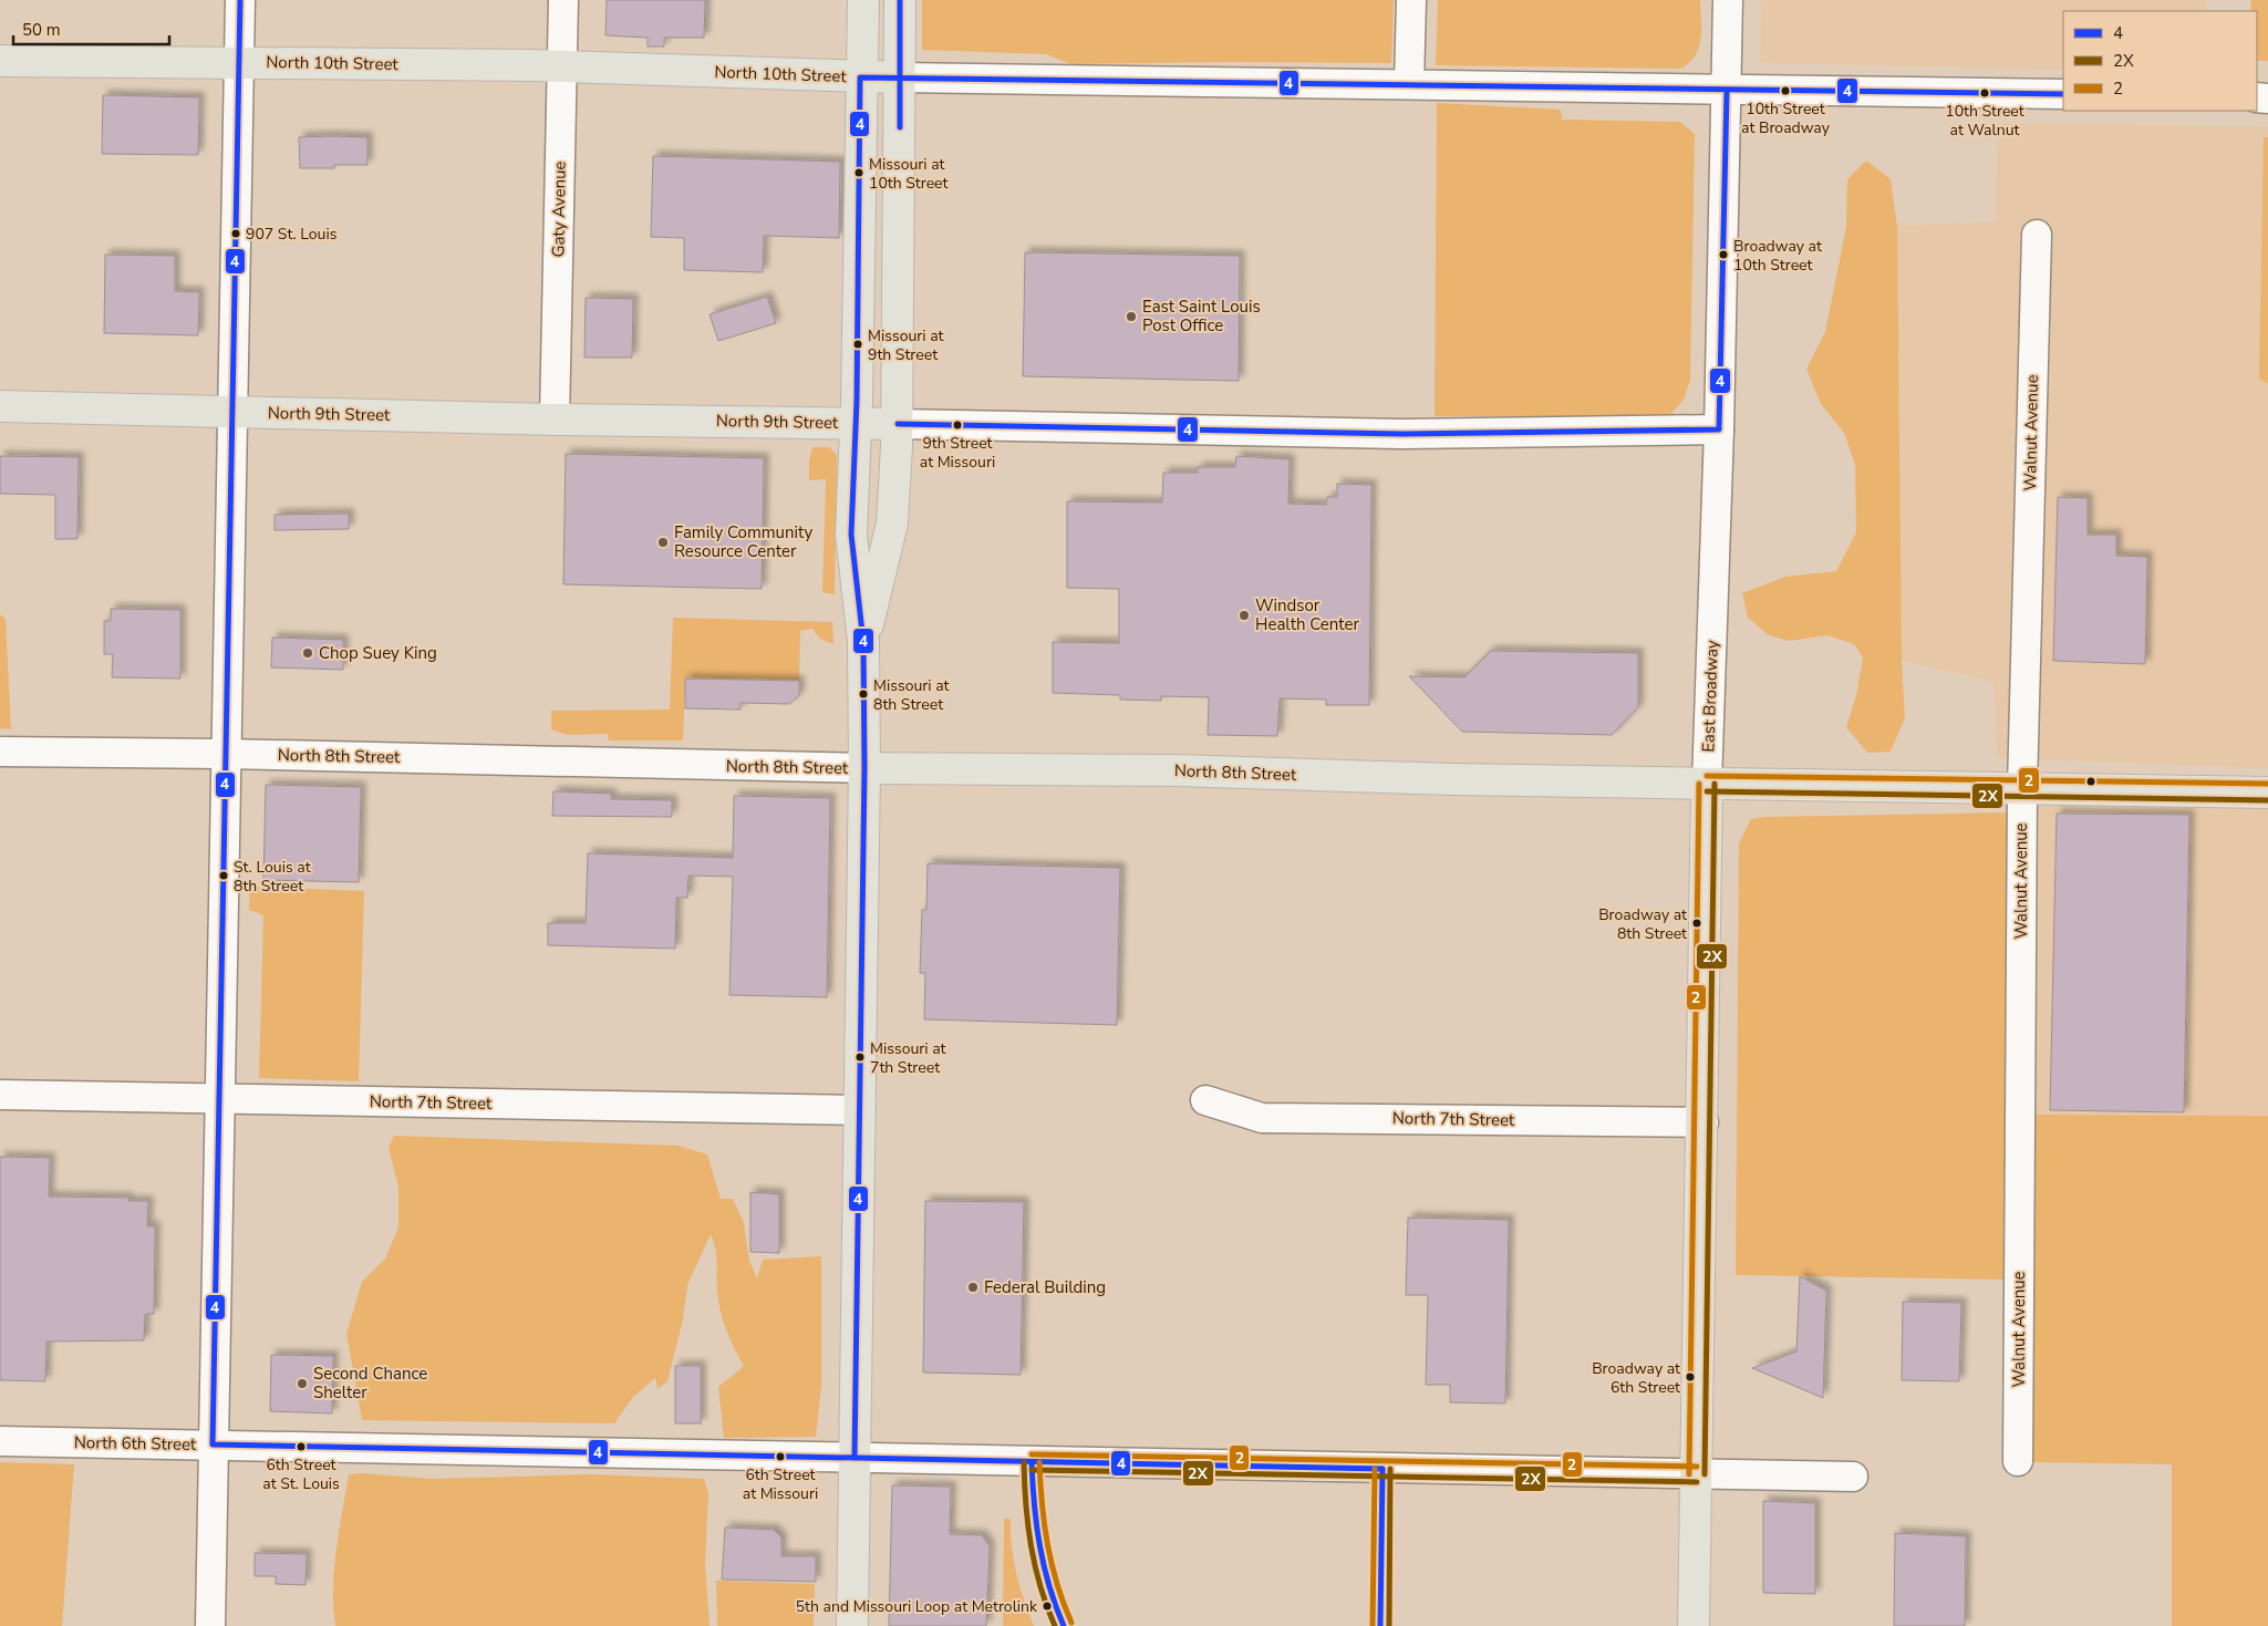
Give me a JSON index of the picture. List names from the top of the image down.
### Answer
{
  "streets": {
    "main road": [
      "North 10th Street",
      "North 9th Street",
      "East Broadway",
      "North 8th Street"
    ],
    "street": [
      "Gaty Avenue",
      "Walnut Avenue",
      "North 7th Street",
      "North 6th Street"
    ]
  },
  "crossings": [
    ["North 10th Street", "Gaty Avenue"],
    ["North 10th Street", "East Broadway"],
    ["Gaty Avenue", "North 9th Street"],
    ["North 9th Street", "East Broadway"],
    ["Walnut Avenue", "North 8th Street"],
    ["East Broadway", "North 8th Street"],
    ["East Broadway", "North 7th Street"],
    ["East Broadway", "North 6th Street"]
  ],
  "places": [
    "10th Street at Broadway",
    "10th Street at Walnut",
    "Missouri at 10th Street",
    "907 St. Louis",
    "Broadway at 10th Street",
    "East Saint Louis Post Office",
    "Missouri at 9th Street",
    "9th Street at Missouri",
    "Family Community Resource Center",
    "Windsor Health Center",
    "Chop Suey King",
    "Missouri at 8th Street",
    "St. Louis at 8th Street",
    "Broadway at 8th Street",
    "Missouri at 7th Street",
    "Federal Building",
    "Broadway at 6th Street",
    "Second Chance Shelter",
    "6th Street at St. Louis",
    "6th Street at Missouri",
    "5th and Missouri Loop at Metrolink"
  ],
  "lines": ["transit line 4", "transit line 2", "transit line 2X"],
  "legend": ["4", "2X", "2"],
  "scale_bar": "50 m"
}
